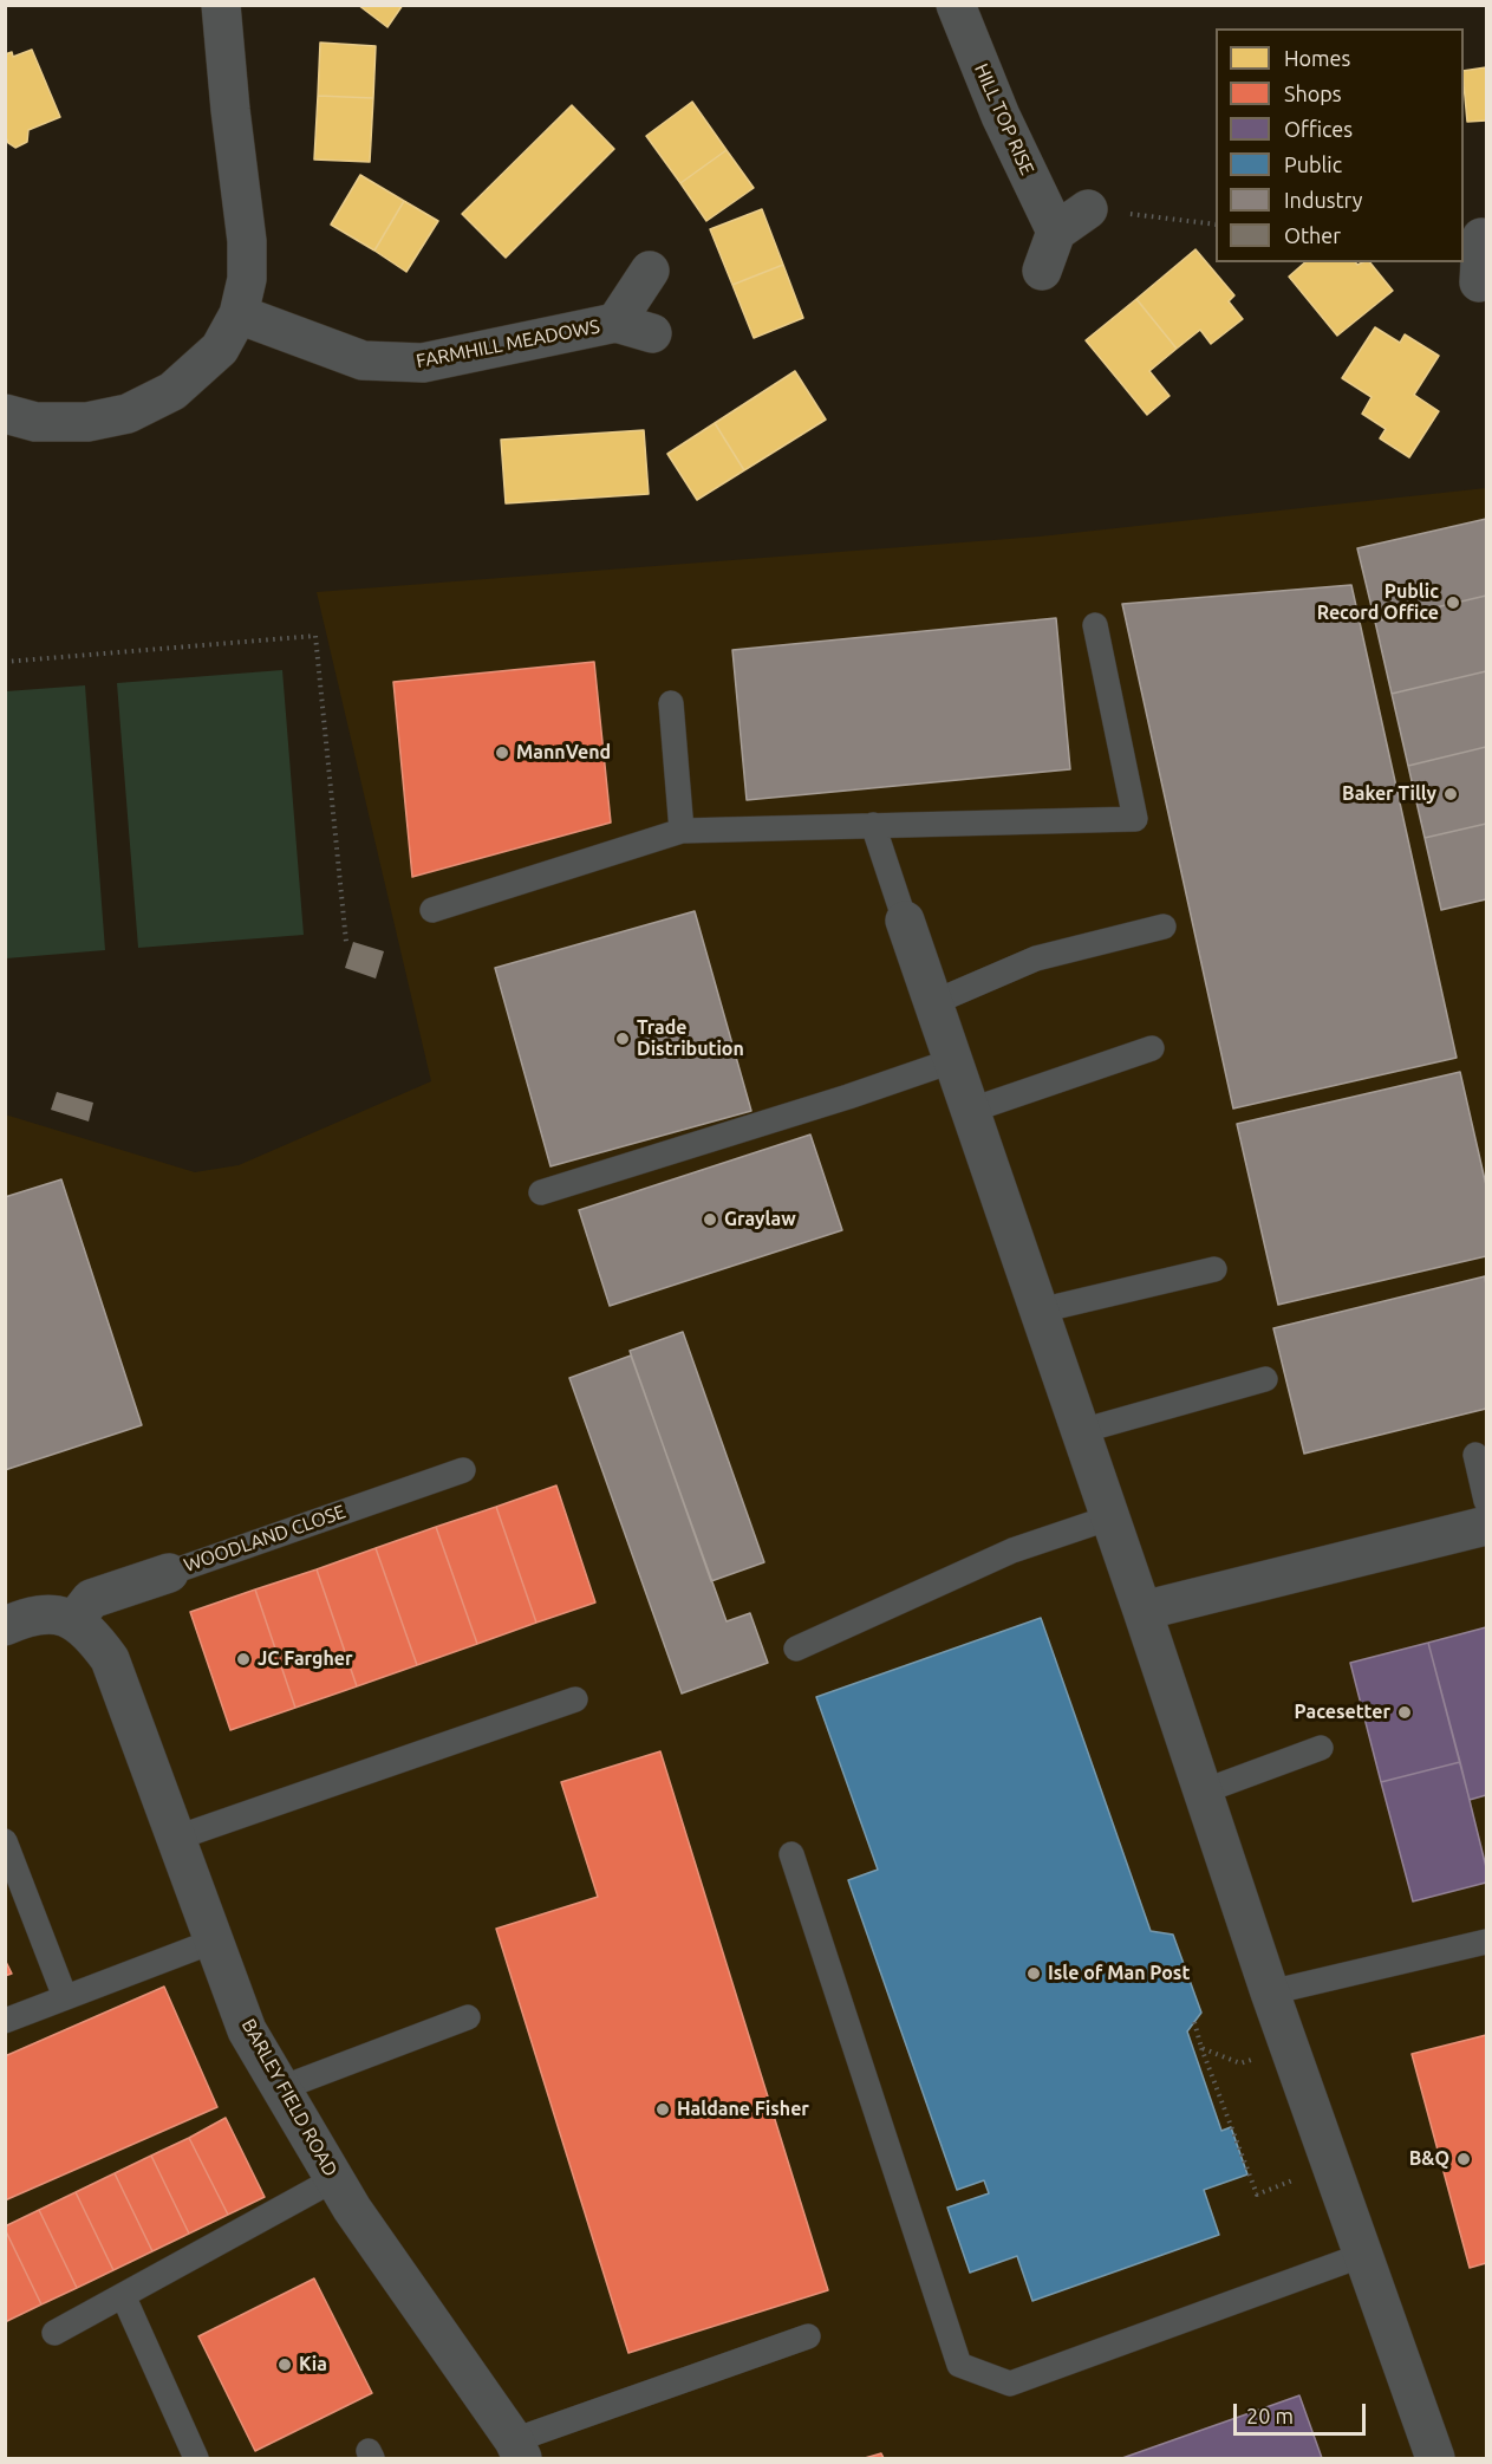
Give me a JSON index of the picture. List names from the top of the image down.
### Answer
{
  "streets": {
    "street": [
      "HILL TOP RISE",
      "FARMHILL MEADOWS",
      "WOODLAND CLOSE",
      "BARLEY FIELD ROAD"
    ]
  },
  "crossings": [
    ["WOODLAND CLOSE", "BARLEY FIELD ROAD"]
  ],
  "places": [
    "Public Record Office",
    "MannVend",
    "Baker Tilly",
    "Trade Distribution",
    "Graylaw",
    "JC Fargher",
    "Pacesetter",
    "Isle of Man Post",
    "Haldane Fisher",
    "B&Q",
    "Kia"
  ],
  "legend": [
    "Homes",
    "Shops",
    "Offices",
    "Public",
    "Industry",
    "Other"
  ],
  "scale_bar": "20 m"
}
